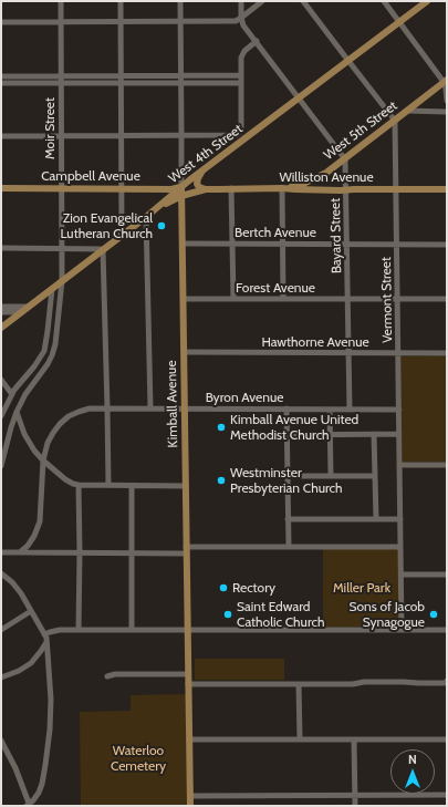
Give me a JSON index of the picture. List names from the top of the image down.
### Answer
{
  "streets": {
    "main road": [
      "West 5th Street",
      "West 4th Street",
      "Campbell Avenue",
      "Williston Avenue",
      "Kimball Avenue"
    ],
    "street": [
      "Moir Street",
      "Bertch Avenue",
      "Bayard Street",
      "Forest Avenue",
      "Vermont Street",
      "Hawthorne Avenue",
      "Byron Avenue"
    ]
  },
  "crossings": [
    ["Moir Street", "West 4th Street"],
    ["Moir Street", "Campbell Avenue"],
    ["West 5th Street", "Williston Avenue"],
    ["West 5th Street", "Bayard Street"],
    ["West 5th Street", "Vermont Street"],
    ["West 4th Street", "Campbell Avenue"],
    ["West 4th Street", "Williston Avenue"],
    ["West 4th Street", "Kimball Avenue"],
    ["Campbell Avenue", "Kimball Avenue"],
    ["Williston Avenue", "Bayard Street"],
    ["Williston Avenue", "Vermont Street"],
    ["Williston Avenue", "Kimball Avenue"],
    ["Bertch Avenue", "Bayard Street"],
    ["Bertch Avenue", "Vermont Street"],
    ["Bertch Avenue", "Kimball Avenue"],
    ["Bayard Street", "Forest Avenue"],
    ["Bayard Street", "Hawthorne Avenue"],
    ["Bayard Street", "Byron Avenue"],
    ["Forest Avenue", "Vermont Street"],
    ["Forest Avenue", "Kimball Avenue"],
    ["Vermont Street", "Hawthorne Avenue"],
    ["Vermont Street", "Byron Avenue"],
    ["Hawthorne Avenue", "Kimball Avenue"],
    ["Byron Avenue", "Kimball Avenue"]
  ],
  "parks": ["Miller Park", "Waterloo Cemetery"],
  "places": [
    "Zion Evangelical Lutheran Church",
    "Kimball Avenue United Methodist Church",
    "Westminster Presbyterian Church",
    "Rectory",
    "Saint Edward Catholic Church",
    "Sons of Jacob Synagogue"
  ],
  "north": "top"
}
